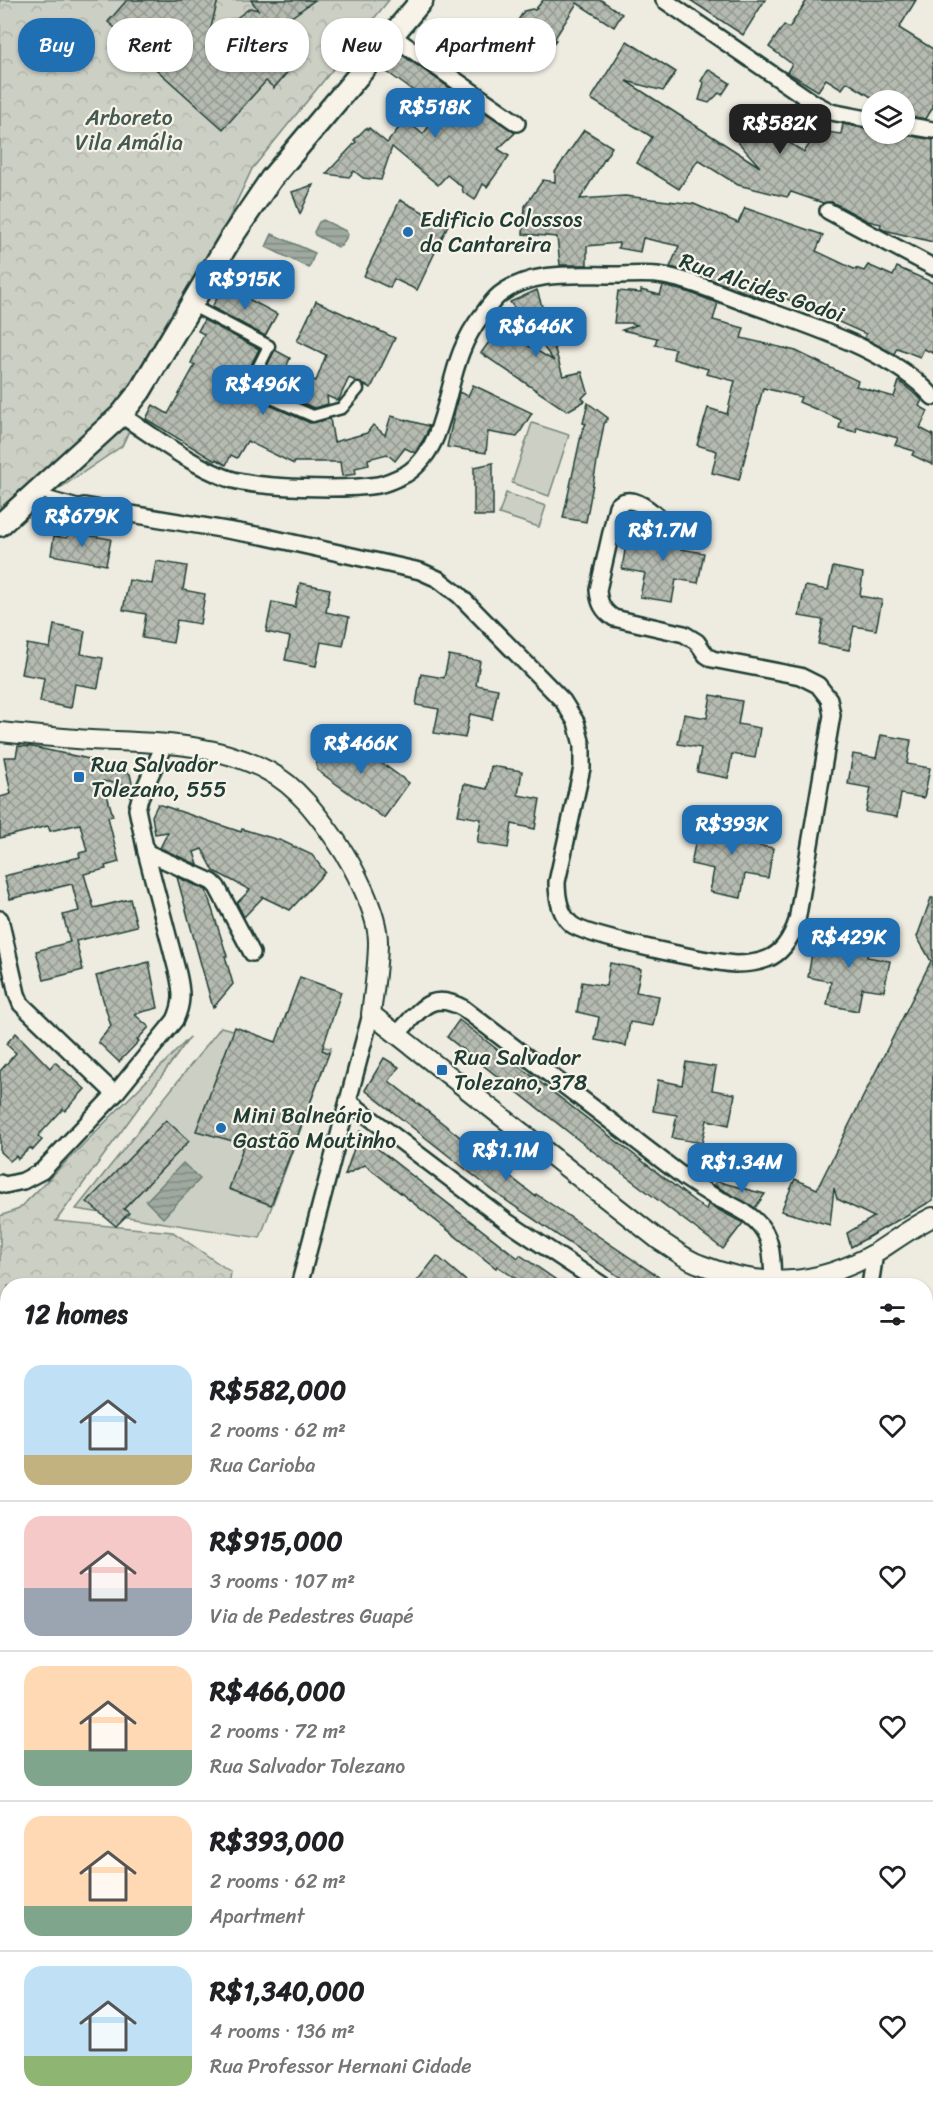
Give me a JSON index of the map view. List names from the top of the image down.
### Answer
{
  "streets": {
    "street": ["Rua Alcides Godoi"]
  },
  "parks": ["Arboreto Vila Amália"],
  "places": {
    "other": ["Edificio Colossos da Cantareira", "Mini Balneário Gastão Moutinho"],
    "transit": ["Rua Salvador Tolezano, 555", "Rua Salvador Tolezano, 378"]
  },
  "page": {
    "chip": [
      "Buy",
      "Rent",
      "Filters",
      "New",
      "Apartment"
    ],
    "price": [
      "R$518K",
      "R$582K",
      "R$915K",
      "R$646K",
      "R$496K",
      "R$679K",
      "R$1.7M",
      "R$466K",
      "R$393K",
      "R$429K",
      "R$1.1M",
      "R$1.34M"
    ],
    "heading": "12 homes",
    "list": [
      {
        "name": "R$582,000",
        "note": "2 rooms · 62 m² · Rua Carioba"
      },
      {
        "name": "R$915,000",
        "note": "3 rooms · 107 m² · Via de Pedestres Guapé"
      },
      {
        "name": "R$466,000",
        "note": "2 rooms · 72 m² · Rua Salvador Tolezano"
      },
      {
        "name": "R$393,000",
        "note": "2 rooms · 62 m² · Apartment"
      },
      {
        "name": "R$1,340,000",
        "note": "4 rooms · 136 m² · Rua Professor Hernani Cidade"
      }
    ]
  }
}
